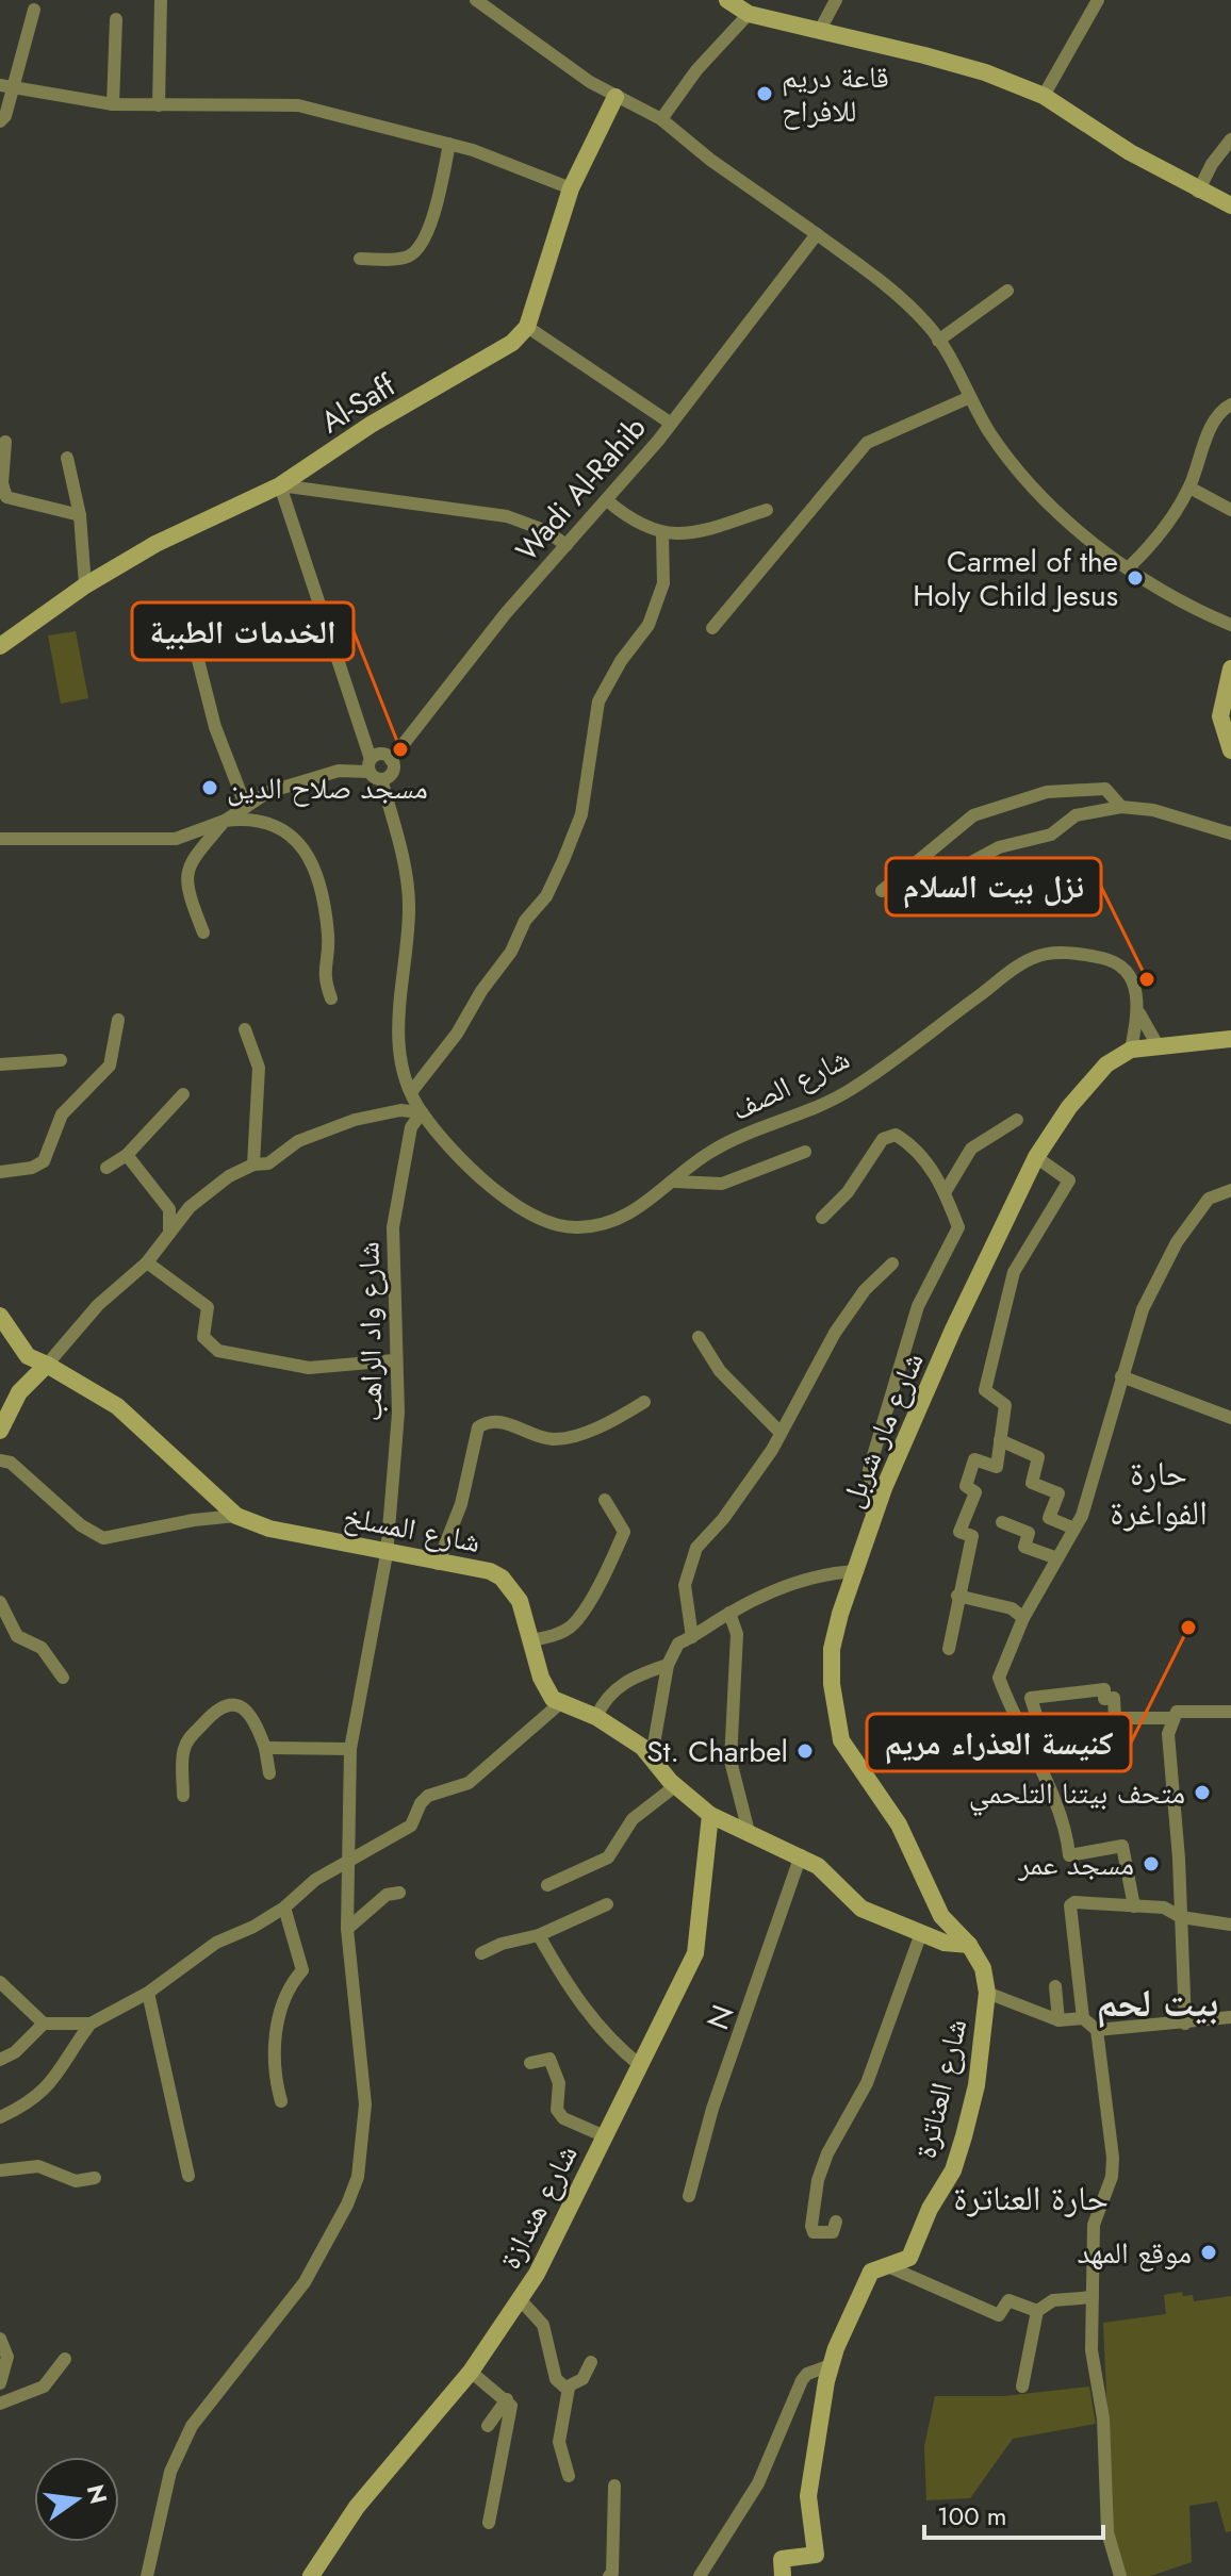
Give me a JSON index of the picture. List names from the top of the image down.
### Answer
{
  "streets": {
    "street": [
      "Al-Saff",
      "Wadi Al-Rahib",
      "شارع الصف",
      "شارع واد الراهب",
      "شارع مار شربل",
      "شارع المسلخ",
      "N",
      "شارع العناترة",
      "شارع هندازة"
    ]
  },
  "crossings": [
    ["شارع الصف", "شارع واد الراهب"],
    ["شارع الصف", "شارع مار شربل"],
    ["شارع واد الراهب", "شارع المسلخ"],
    ["شارع مار شربل", "شارع العناترة"]
  ],
  "districts": ["حارة الفواغرة", "بيت لحم", "حارة العناترة"],
  "places": [
    "قاعة دريم للافراح",
    "Carmel of the Holy Child Jesus",
    "الخدمات الطبية",
    "مسجد صلاح الدين",
    "نزل بيت السلام",
    "كنيسة العذراء مريم",
    "St. Charbel",
    "متحف بيتنا التلحمي",
    "مسجد عمر",
    "موقع المهد"
  ],
  "scale_bar": "100 m",
  "north": "right"
}
